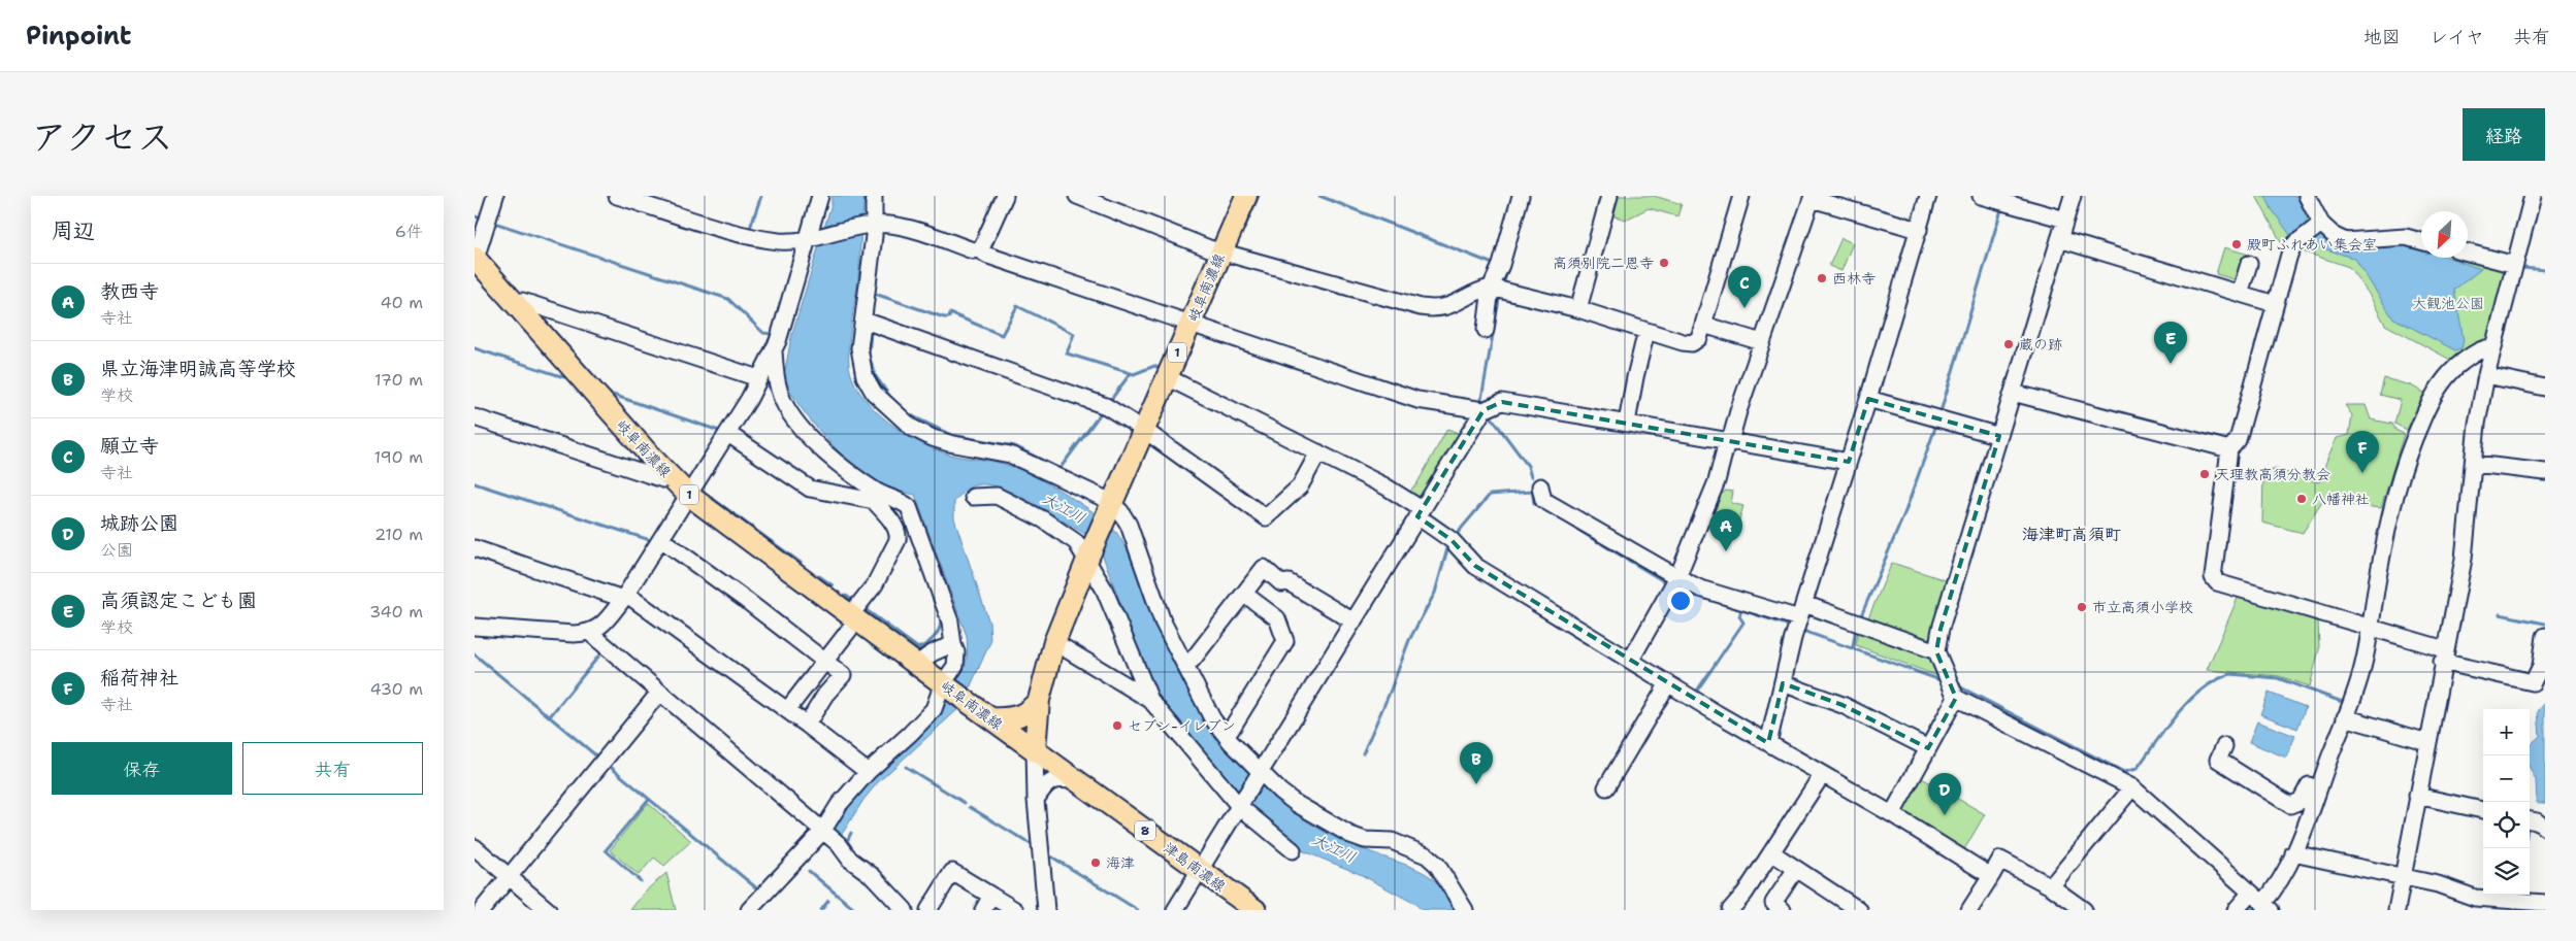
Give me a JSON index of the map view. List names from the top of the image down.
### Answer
{
  "streets": {
    "main road": [
      "岐阜南濃線",
      "1",
      "8",
      "津島南濃線"
    ]
  },
  "crossings": [
    ["岐阜南濃線", "津島南濃線"]
  ],
  "districts": ["海津町高須町"],
  "water": ["大江川"],
  "parks": ["大観池公園"],
  "places": [
    "殿町ふれあい集会室",
    "高須別院二恩寺",
    "西林寺",
    "蔵の跡",
    "天理教高須分教会",
    "八幡神社",
    "市立高須小学校",
    "セブン-イレブン",
    "海津"
  ],
  "north": "bottom left",
  "page": {
    "header": "Pinpoint",
    "nav": ["地図", "レイヤ", "共有"],
    "title": "アクセス",
    "buttons": [
      "経路",
      ["保存", "共有"]
    ],
    "heading": ["周辺", "6件"],
    "list": [
      {
        "mark": "A",
        "name": "教西寺",
        "note": "寺社",
        "value": "40 m"
      },
      {
        "mark": "B",
        "name": "県立海津明誠高等学校",
        "note": "学校",
        "value": "170 m"
      },
      {
        "mark": "C",
        "name": "願立寺",
        "note": "寺社",
        "value": "190 m"
      },
      {
        "mark": "D",
        "name": "城跡公園",
        "note": "公園",
        "value": "210 m"
      },
      {
        "mark": "E",
        "name": "高須認定こども園",
        "note": "学校",
        "value": "340 m"
      },
      {
        "mark": "F",
        "name": "稲荷神社",
        "note": "寺社",
        "value": "430 m"
      }
    ],
    "pins": [
      "C",
      "E",
      "F",
      "A",
      "B",
      "D"
    ],
    "map_buttons": ["+", "−"]
  }
}
